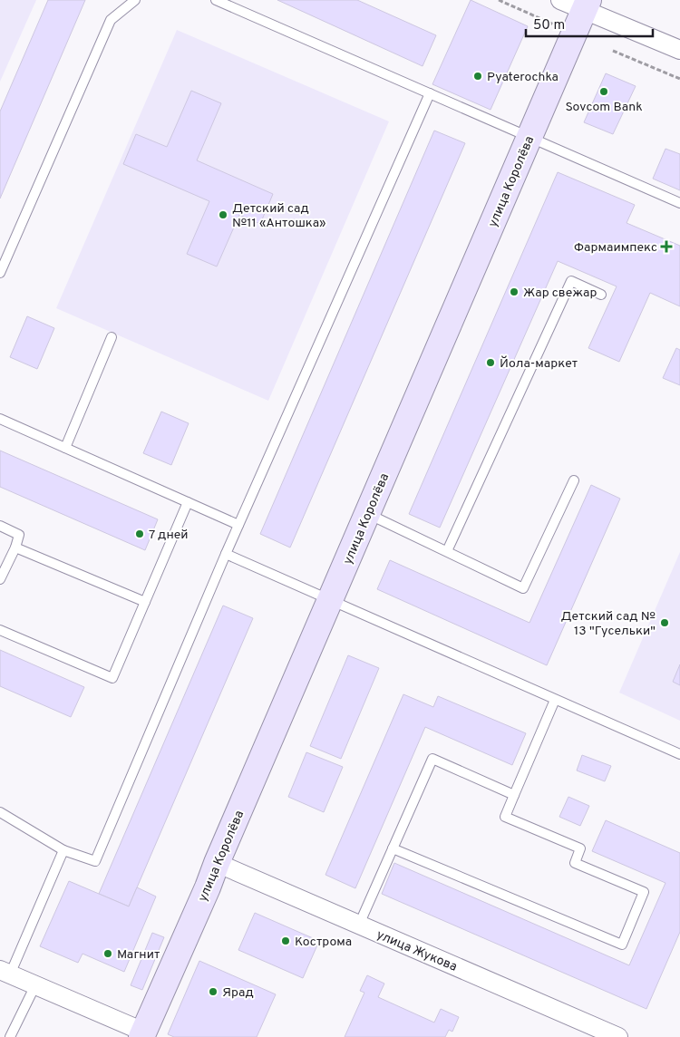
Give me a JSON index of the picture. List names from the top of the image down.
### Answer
{
  "streets": {
    "street": ["улица Королёва", "улица Жукова"]
  },
  "crossings": [
    ["улица Королёва", "улица Жукова"]
  ],
  "places": {
    "other": [
      "Pyaterochka",
      "Sovcom Bank",
      "Детский сад №11 «Антошка»",
      "Жар свежар",
      "Йола-маркет",
      "7 дней",
      "Детский сад № 13 \"Гусельки\"",
      "Кострома",
      "Магнит",
      "Ярад"
    ],
    "health": ["Фармаимпекс"]
  },
  "scale_bar": "50 m"
}
